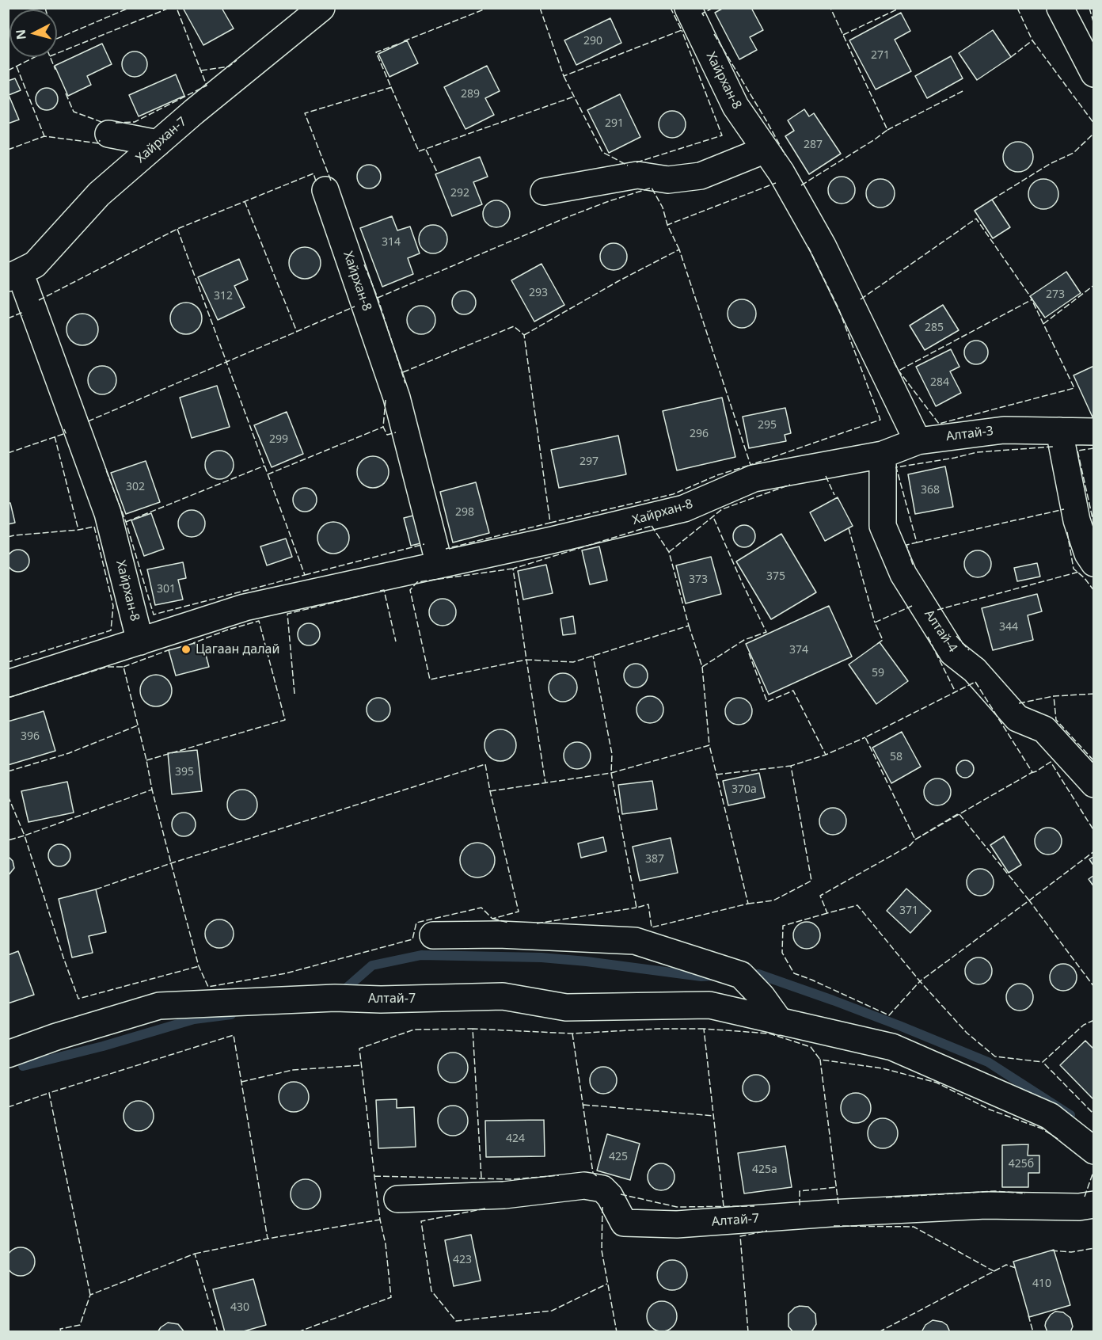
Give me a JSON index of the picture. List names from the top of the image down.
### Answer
{
  "streets": {
    "street": [
      "Хайрхан-8",
      "Хайрхан-7",
      "Алтай-3",
      "Алтай-4",
      "Алтай-7"
    ]
  },
  "crossings": [
    ["Хайрхан-8", "Хайрхан-7"],
    ["Хайрхан-8", "Алтай-3"],
    ["Хайрхан-8", "Алтай-4"],
    ["Алтай-3", "Алтай-4"]
  ],
  "places": ["Цагаан далай"],
  "house_numbers": [
    "290",
    "271",
    "289",
    "291",
    "287",
    "292",
    "314",
    "293",
    "273",
    "312",
    "285",
    "284",
    "295",
    "296",
    "299",
    "297",
    "302",
    "368",
    "298",
    "375",
    "373",
    "301",
    "344",
    "374",
    "59",
    "396",
    "58",
    "395",
    "370а",
    "387",
    "371",
    "424",
    "425",
    "425б",
    "425а",
    "423",
    "410",
    "430"
  ],
  "north": "left"
}
